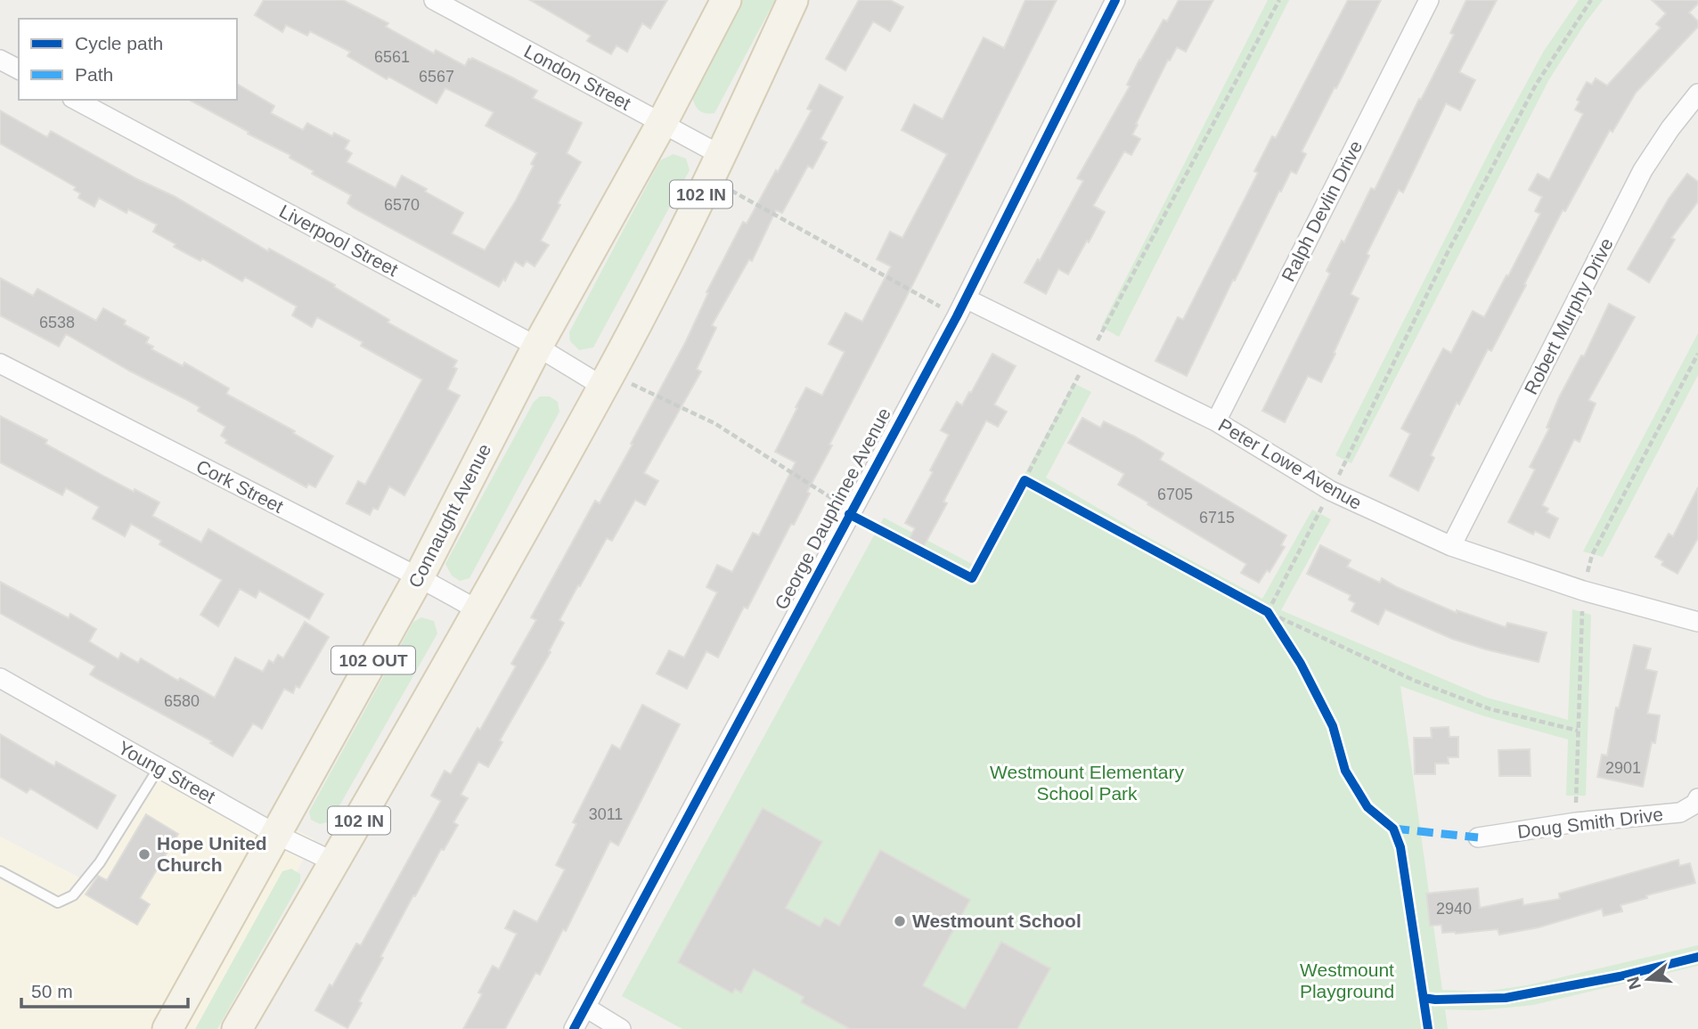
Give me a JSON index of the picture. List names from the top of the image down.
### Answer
{
  "streets": {
    "main road": ["102 IN", "Connaught Avenue", "102 OUT"],
    "street": [
      "London Street",
      "Ralph Devlin Drive",
      "Liverpool Street",
      "Robert Murphy Drive",
      "Peter Lowe Avenue",
      "Cork Street",
      "George Dauphinee Avenue",
      "Young Street",
      "Doug Smith Drive"
    ]
  },
  "crossings": [
    ["London Street", "102 IN"],
    ["London Street", "Connaught Avenue"],
    ["102 IN", "Liverpool Street"],
    ["102 IN", "Cork Street"],
    ["102 IN", "Young Street"],
    ["Ralph Devlin Drive", "Peter Lowe Avenue"],
    ["Liverpool Street", "Connaught Avenue"],
    ["Robert Murphy Drive", "Peter Lowe Avenue"],
    ["Peter Lowe Avenue", "George Dauphinee Avenue"],
    ["Cork Street", "Connaught Avenue"],
    ["Connaught Avenue", "Young Street"]
  ],
  "parks": ["Westmount Elementary School Park", "Westmount Playground"],
  "places": ["Hope United Church", "Westmount School"],
  "house_numbers": [
    "6561",
    "6567",
    "6570",
    "6538",
    "6705",
    "6715",
    "6580",
    "2901",
    "3011",
    "2940"
  ],
  "legend": ["Cycle path", "Path"],
  "scale_bar": "50 m",
  "north": "left"
}
